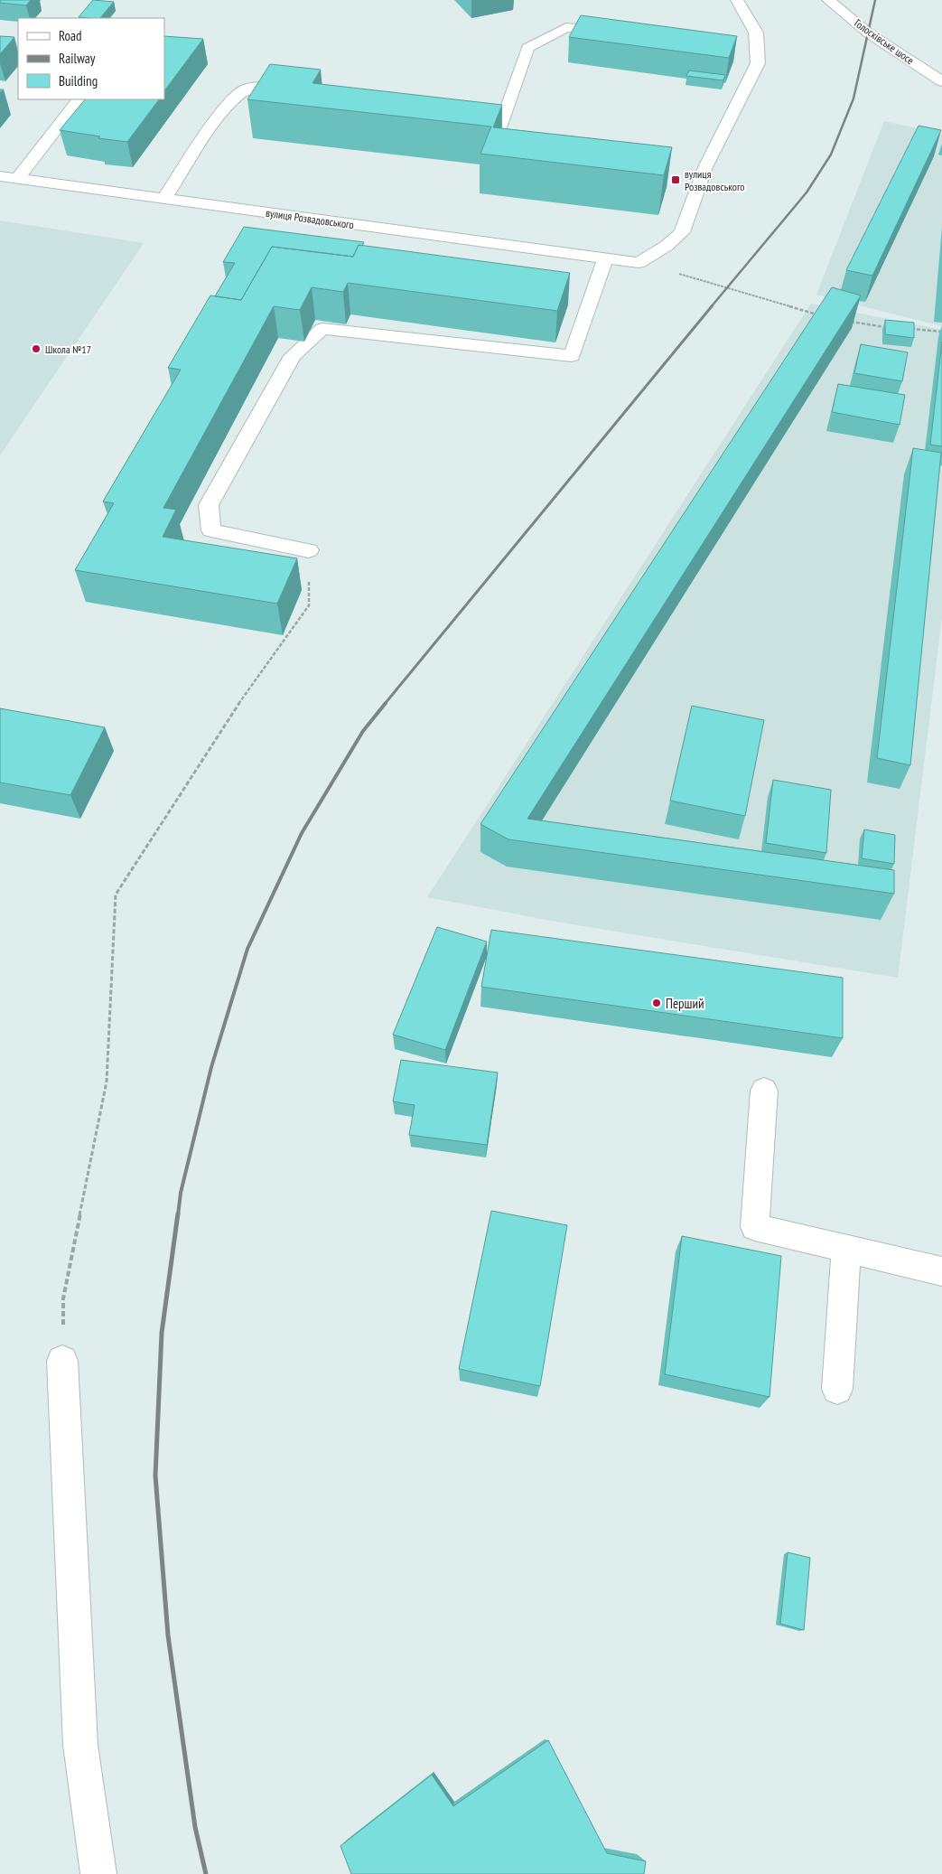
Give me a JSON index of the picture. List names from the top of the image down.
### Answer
{
  "streets": {
    "street": ["Голосківське шосе", "вулиця Розвадовського"]
  },
  "places": {
    "transit": ["вулиця Розвадовського"],
    "other": ["Школа №17", "Перший"]
  },
  "legend": ["Road", "Railway", "Building"]
}
